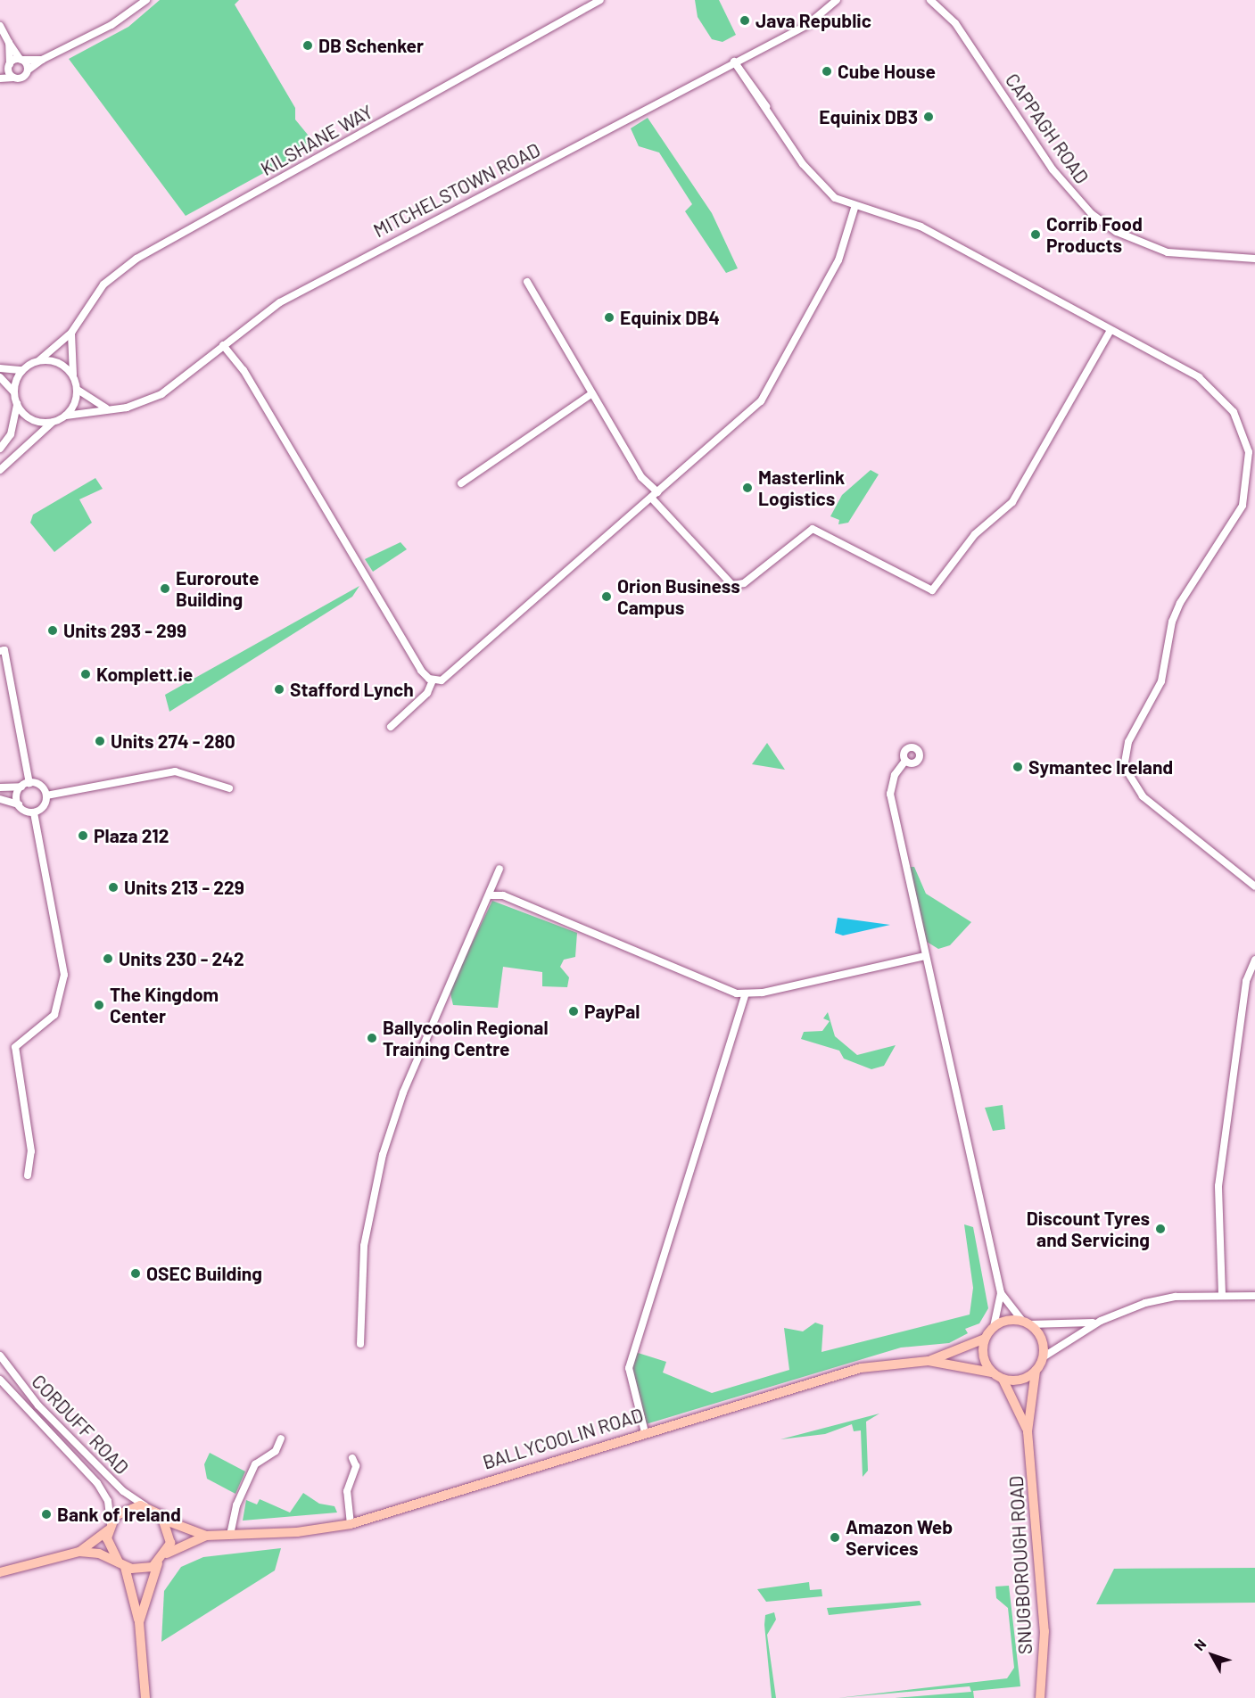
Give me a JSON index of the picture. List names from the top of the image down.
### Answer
{
  "streets": {
    "main road": ["BALLYCOOLIN ROAD", "SNUGBOROUGH ROAD"],
    "street": [
      "CAPPAGH ROAD",
      "KILSHANE WAY",
      "MITCHELSTOWN ROAD",
      "CORDUFF ROAD"
    ]
  },
  "crossings": [
    ["KILSHANE WAY", "MITCHELSTOWN ROAD"],
    ["CORDUFF ROAD", "BALLYCOOLIN ROAD"],
    ["BALLYCOOLIN ROAD", "SNUGBOROUGH ROAD"]
  ],
  "places": [
    "Java Republic",
    "DB Schenker",
    "Cube House",
    "Equinix DB3",
    "Corrib Food Products",
    "Equinix DB4",
    "Masterlink Logistics",
    "Euroroute Building",
    "Orion Business Campus",
    "Units 293 - 299",
    "Komplett.ie",
    "Stafford Lynch",
    "Units 274 - 280",
    "Symantec Ireland",
    "Plaza 212",
    "Units 213 - 229",
    "Units 230 - 242",
    "The Kingdom Center",
    "PayPal",
    "Ballycoolin Regional Training Centre",
    "Discount Tyres and Servicing",
    "OSEC Building",
    "Bank of Ireland",
    "Amazon Web Services"
  ],
  "north": "top left"
}
